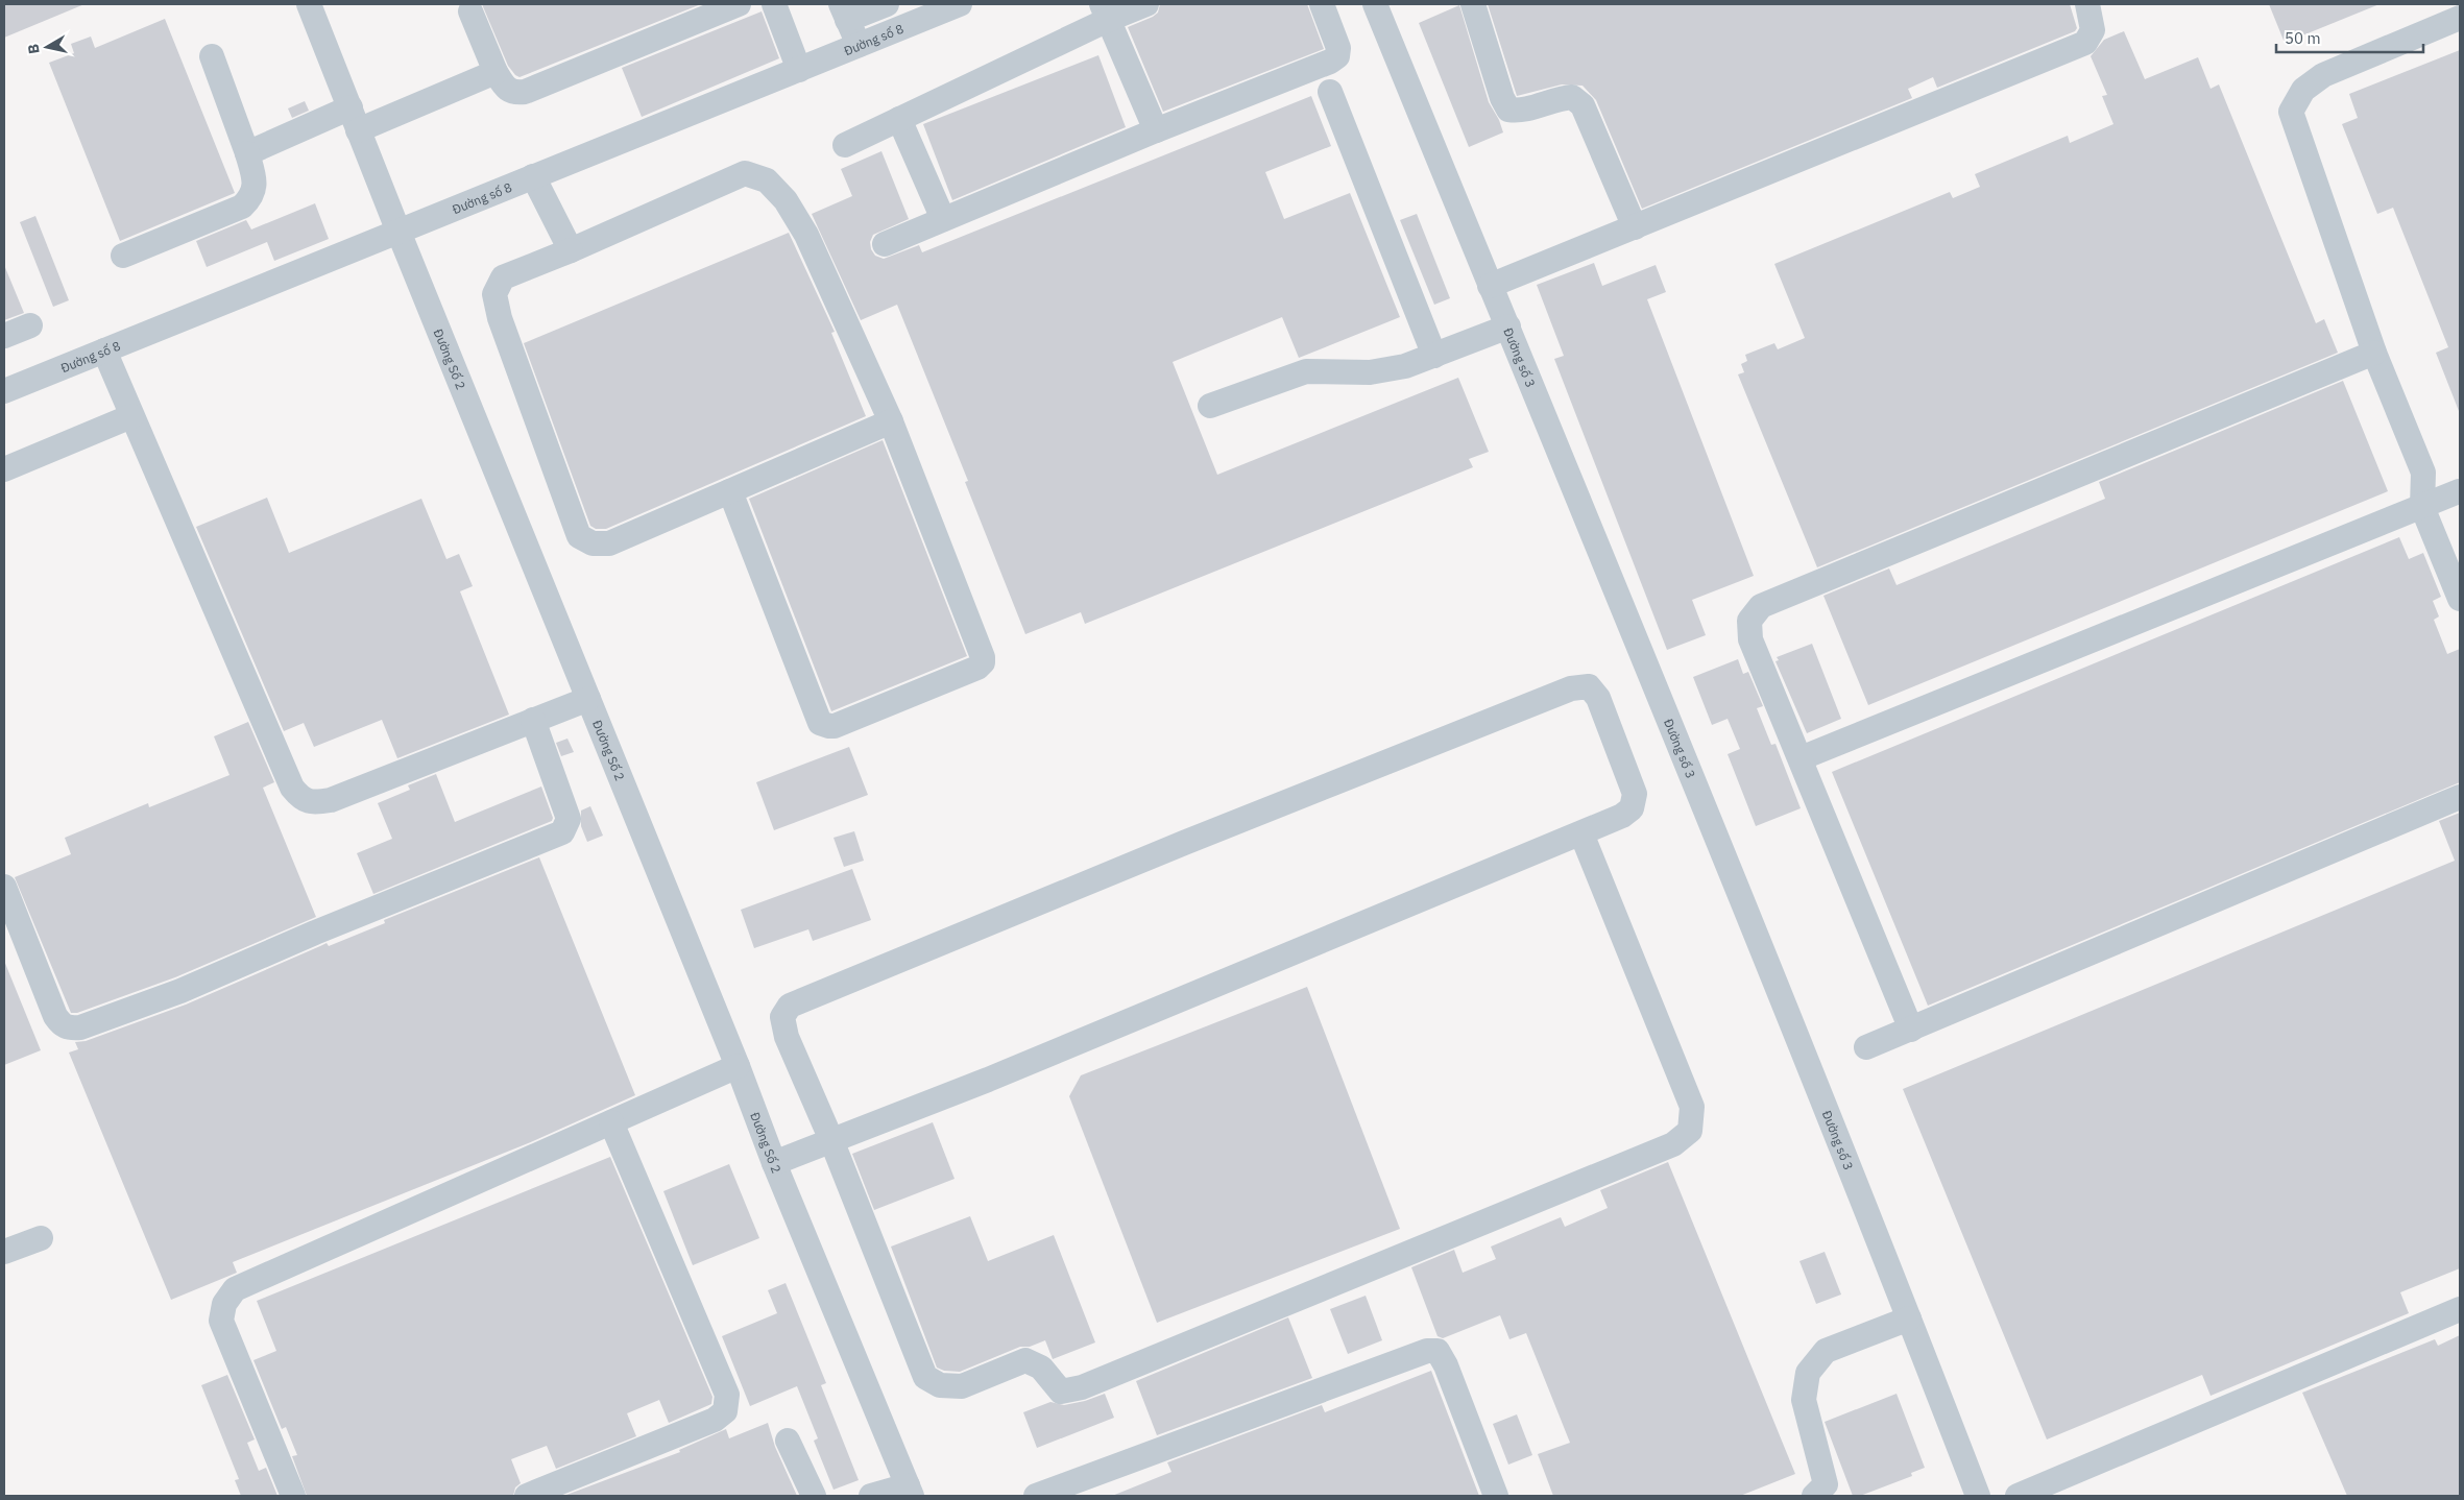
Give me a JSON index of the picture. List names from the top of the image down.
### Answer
{
  "streets": {
    "street": ["Đường số 8", "Đường số 3", "Đường Số 2"]
  },
  "crossings": [
    ["Đường số 8", "Đường Số 2"]
  ],
  "scale_bar": "50 m",
  "north": "left"
}
